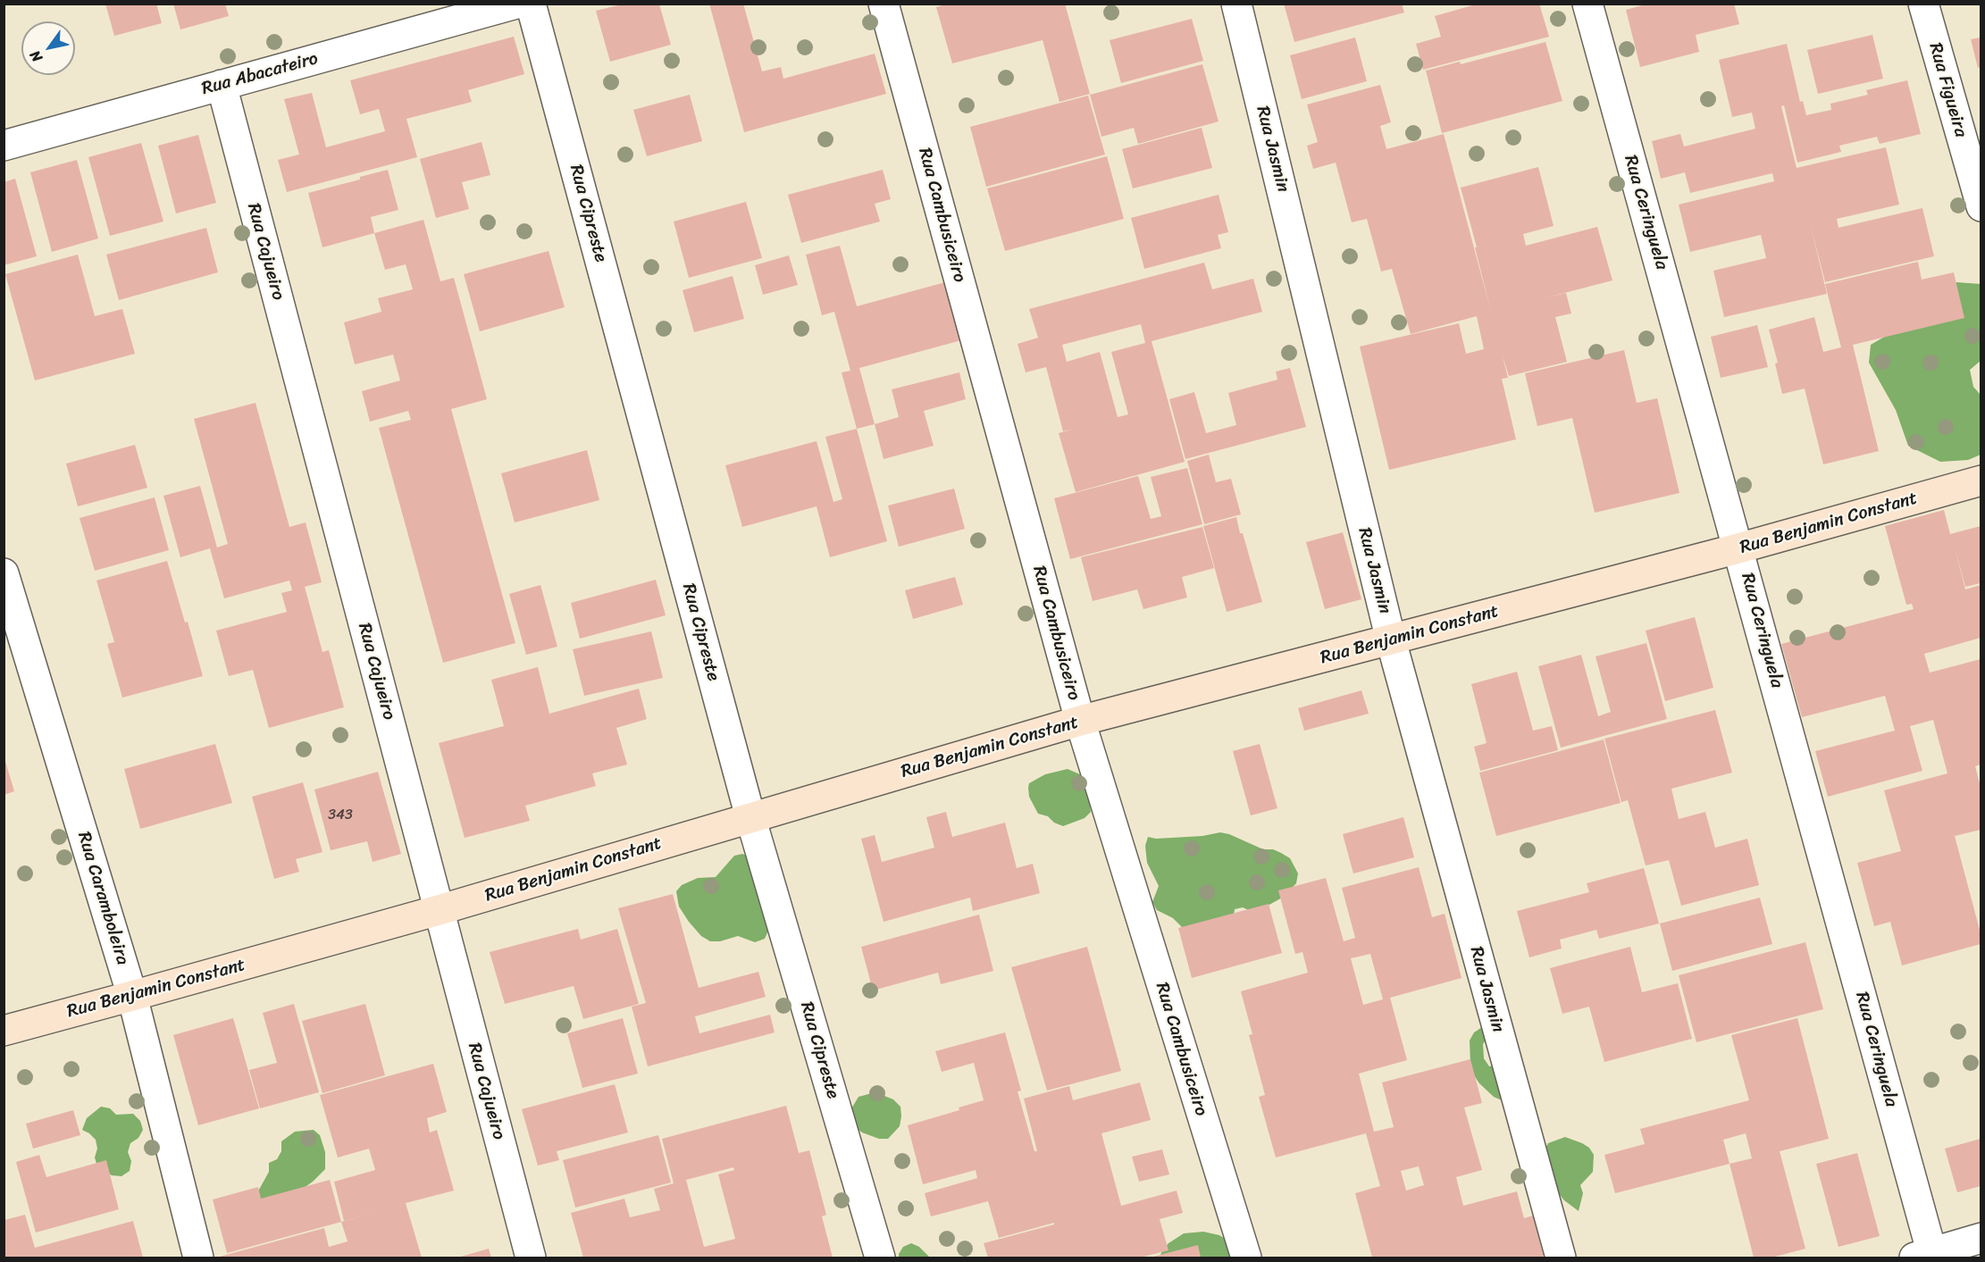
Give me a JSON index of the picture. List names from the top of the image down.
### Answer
{
  "streets": {
    "street": [
      "Rua Abacateiro",
      "Rua Figueira",
      "Rua Jasmin",
      "Rua Ceringuela",
      "Rua Cipreste",
      "Rua Cambusiceiro",
      "Rua Cajueiro",
      "Rua Benjamin Constant",
      "Rua Caramboleira"
    ]
  },
  "crossings": [
    ["Rua Abacateiro", "Rua Cajueiro"],
    ["Rua Jasmin", "Rua Benjamin Constant"],
    ["Rua Ceringuela", "Rua Benjamin Constant"],
    ["Rua Cipreste", "Rua Benjamin Constant"],
    ["Rua Cambusiceiro", "Rua Benjamin Constant"],
    ["Rua Cajueiro", "Rua Benjamin Constant"],
    ["Rua Benjamin Constant", "Rua Caramboleira"]
  ],
  "house_numbers": ["343"],
  "north": "bottom left"
}
